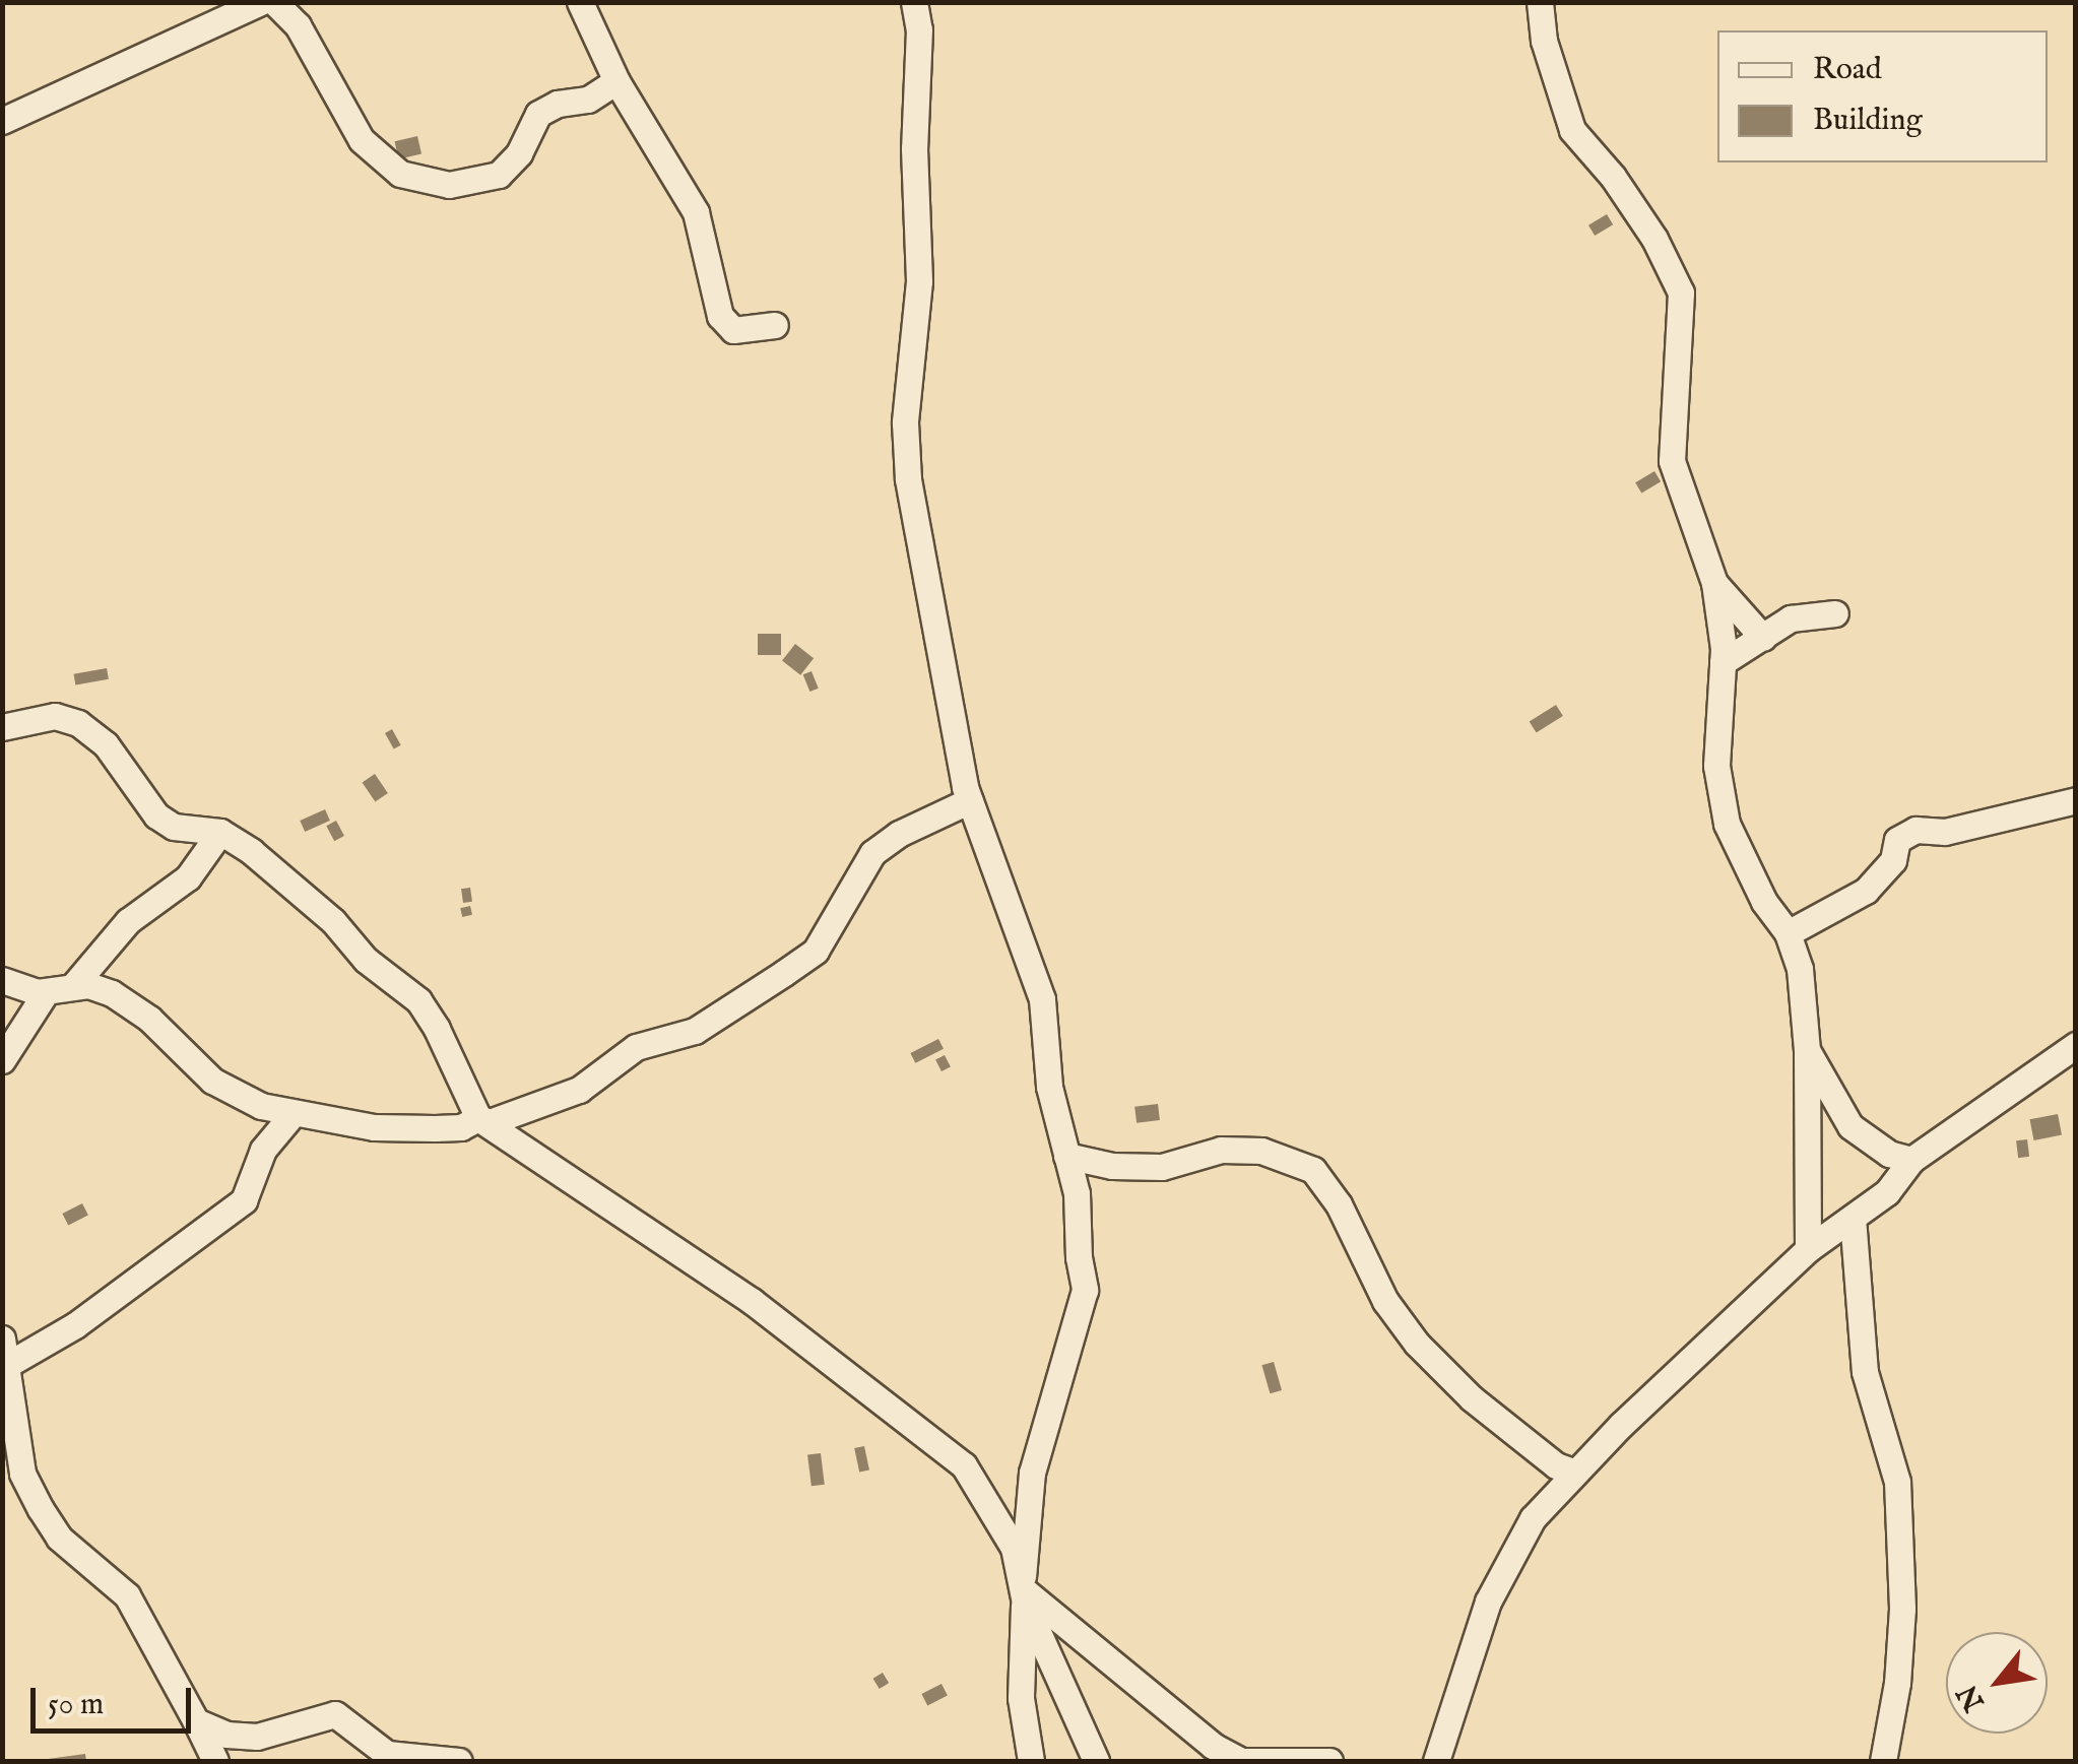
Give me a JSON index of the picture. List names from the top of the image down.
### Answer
{
  "legend": ["Road", "Building"],
  "scale_bar": "50 m",
  "north": "bottom left"
}
